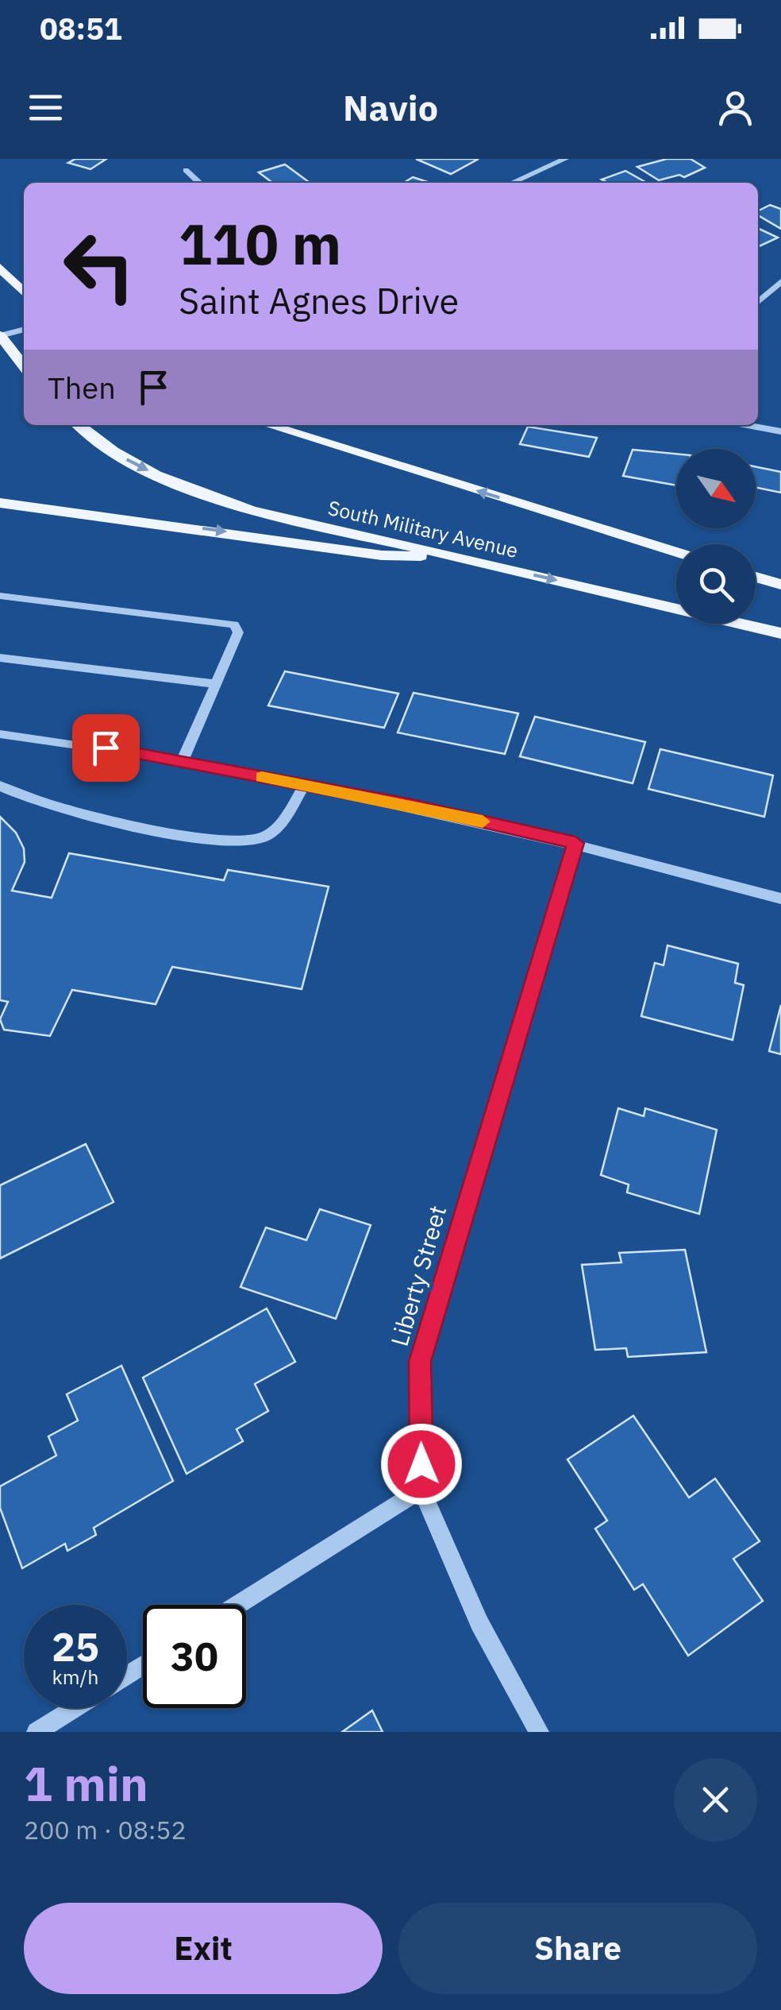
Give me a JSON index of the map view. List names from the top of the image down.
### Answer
{
  "streets": {
    "main road": ["South Military Avenue"],
    "street": ["Liberty Street"]
  },
  "north": "bottom right",
  "page": {
    "status": "08:51",
    "header": "Navio",
    "turn": ["110 m", "Saint Agnes Drive"],
    "then": "Then",
    "speed": "25 km/h",
    "limit": "30",
    "heading": ["1 min", "200 m · 08:52"],
    "buttons": ["Exit", "Share"]
  }
}
